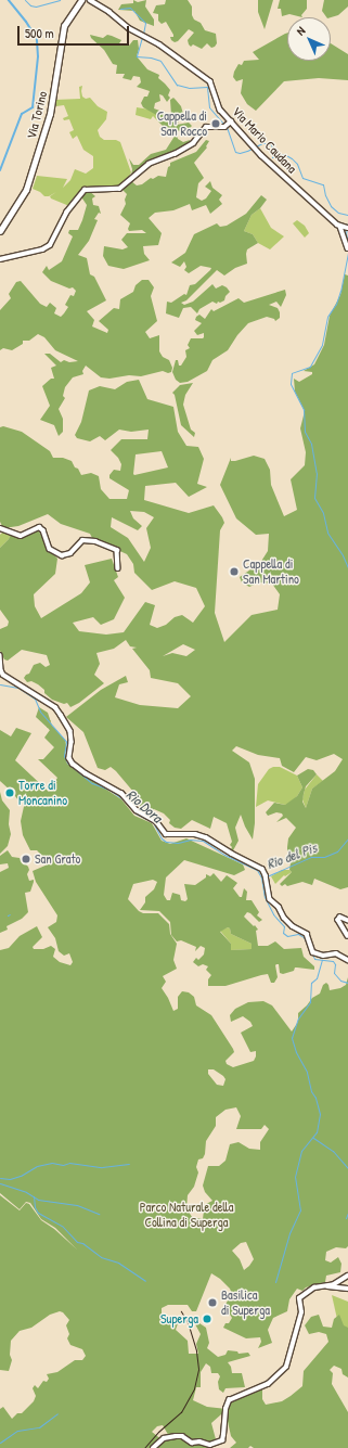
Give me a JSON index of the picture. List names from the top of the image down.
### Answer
{
  "streets": {
    "main road": ["Via Torino"],
    "street": ["Via Mario Caudana"]
  },
  "water": ["Rio Dora", "Rio del Pis"],
  "parks": ["Parco Naturale della Collina di Superga"],
  "places": [
    "Cappella di San Rocco",
    "Cappella di San Martino",
    "Torre di Moncanino",
    "San Grato",
    "Basilica di Superga",
    "Superga"
  ],
  "scale_bar": "500 m",
  "north": "top left"
}
